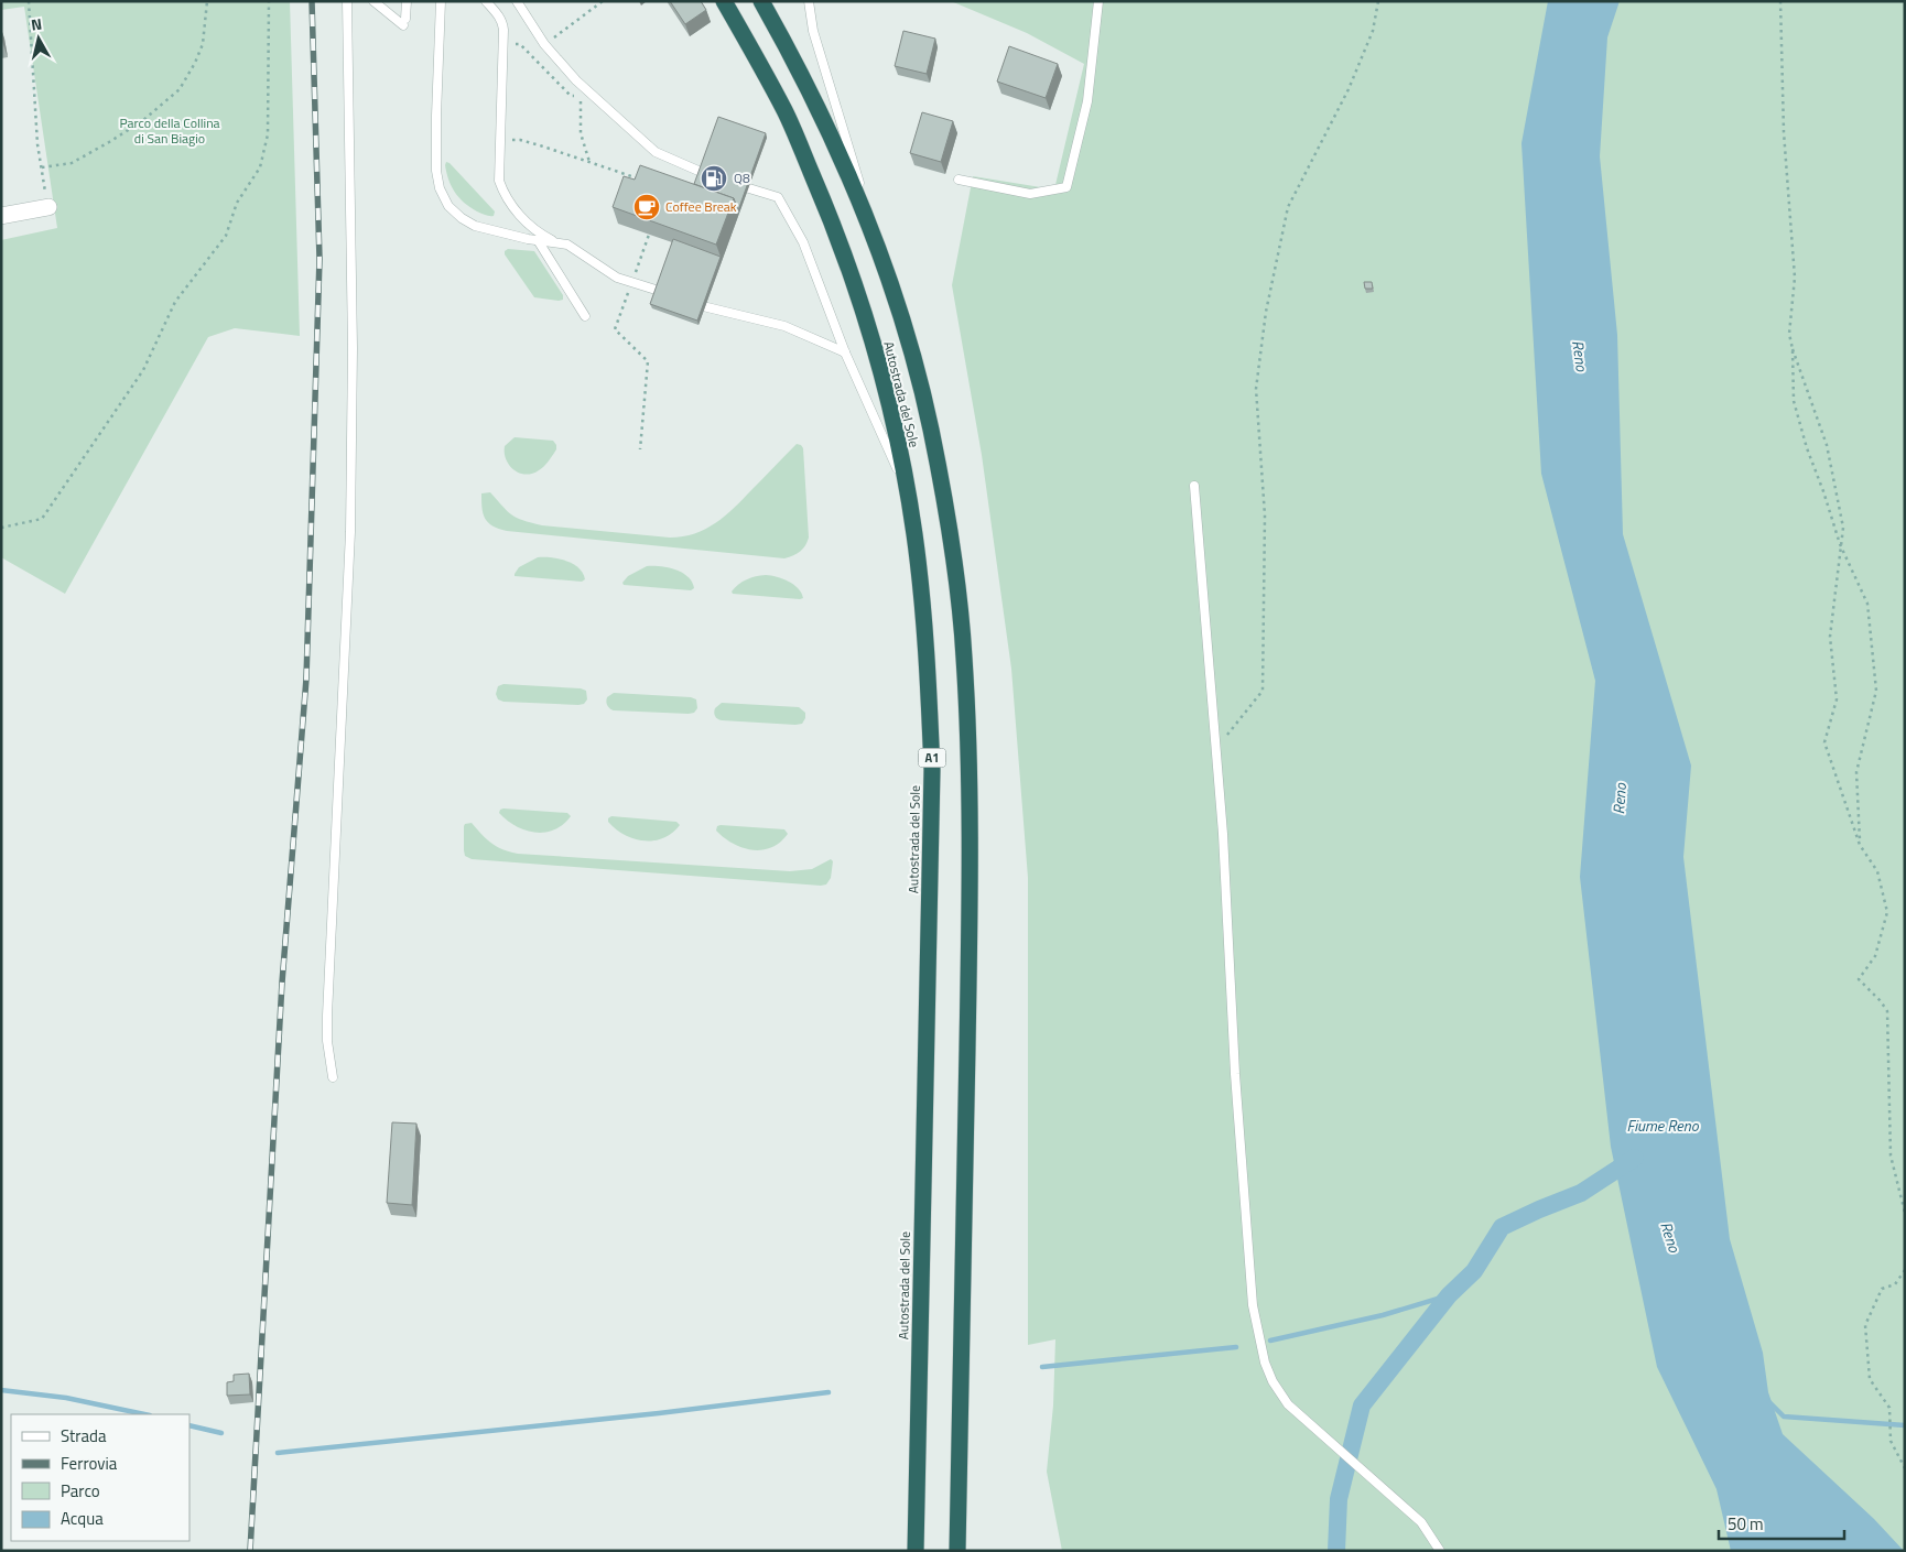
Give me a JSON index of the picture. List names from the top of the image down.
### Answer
{
  "streets": {
    "highway": ["Autostrada del Sole", "A1"]
  },
  "water": ["Reno", "Fiume Reno"],
  "parks": ["Parco della Collina di San Biagio"],
  "places": {
    "fuel station": ["Q8"],
    "cafe": ["Coffee Break"]
  },
  "legend": [
    "Strada",
    "Ferrovia",
    "Parco",
    "Acqua"
  ],
  "scale_bar": "50 m",
  "north": "top"
}
